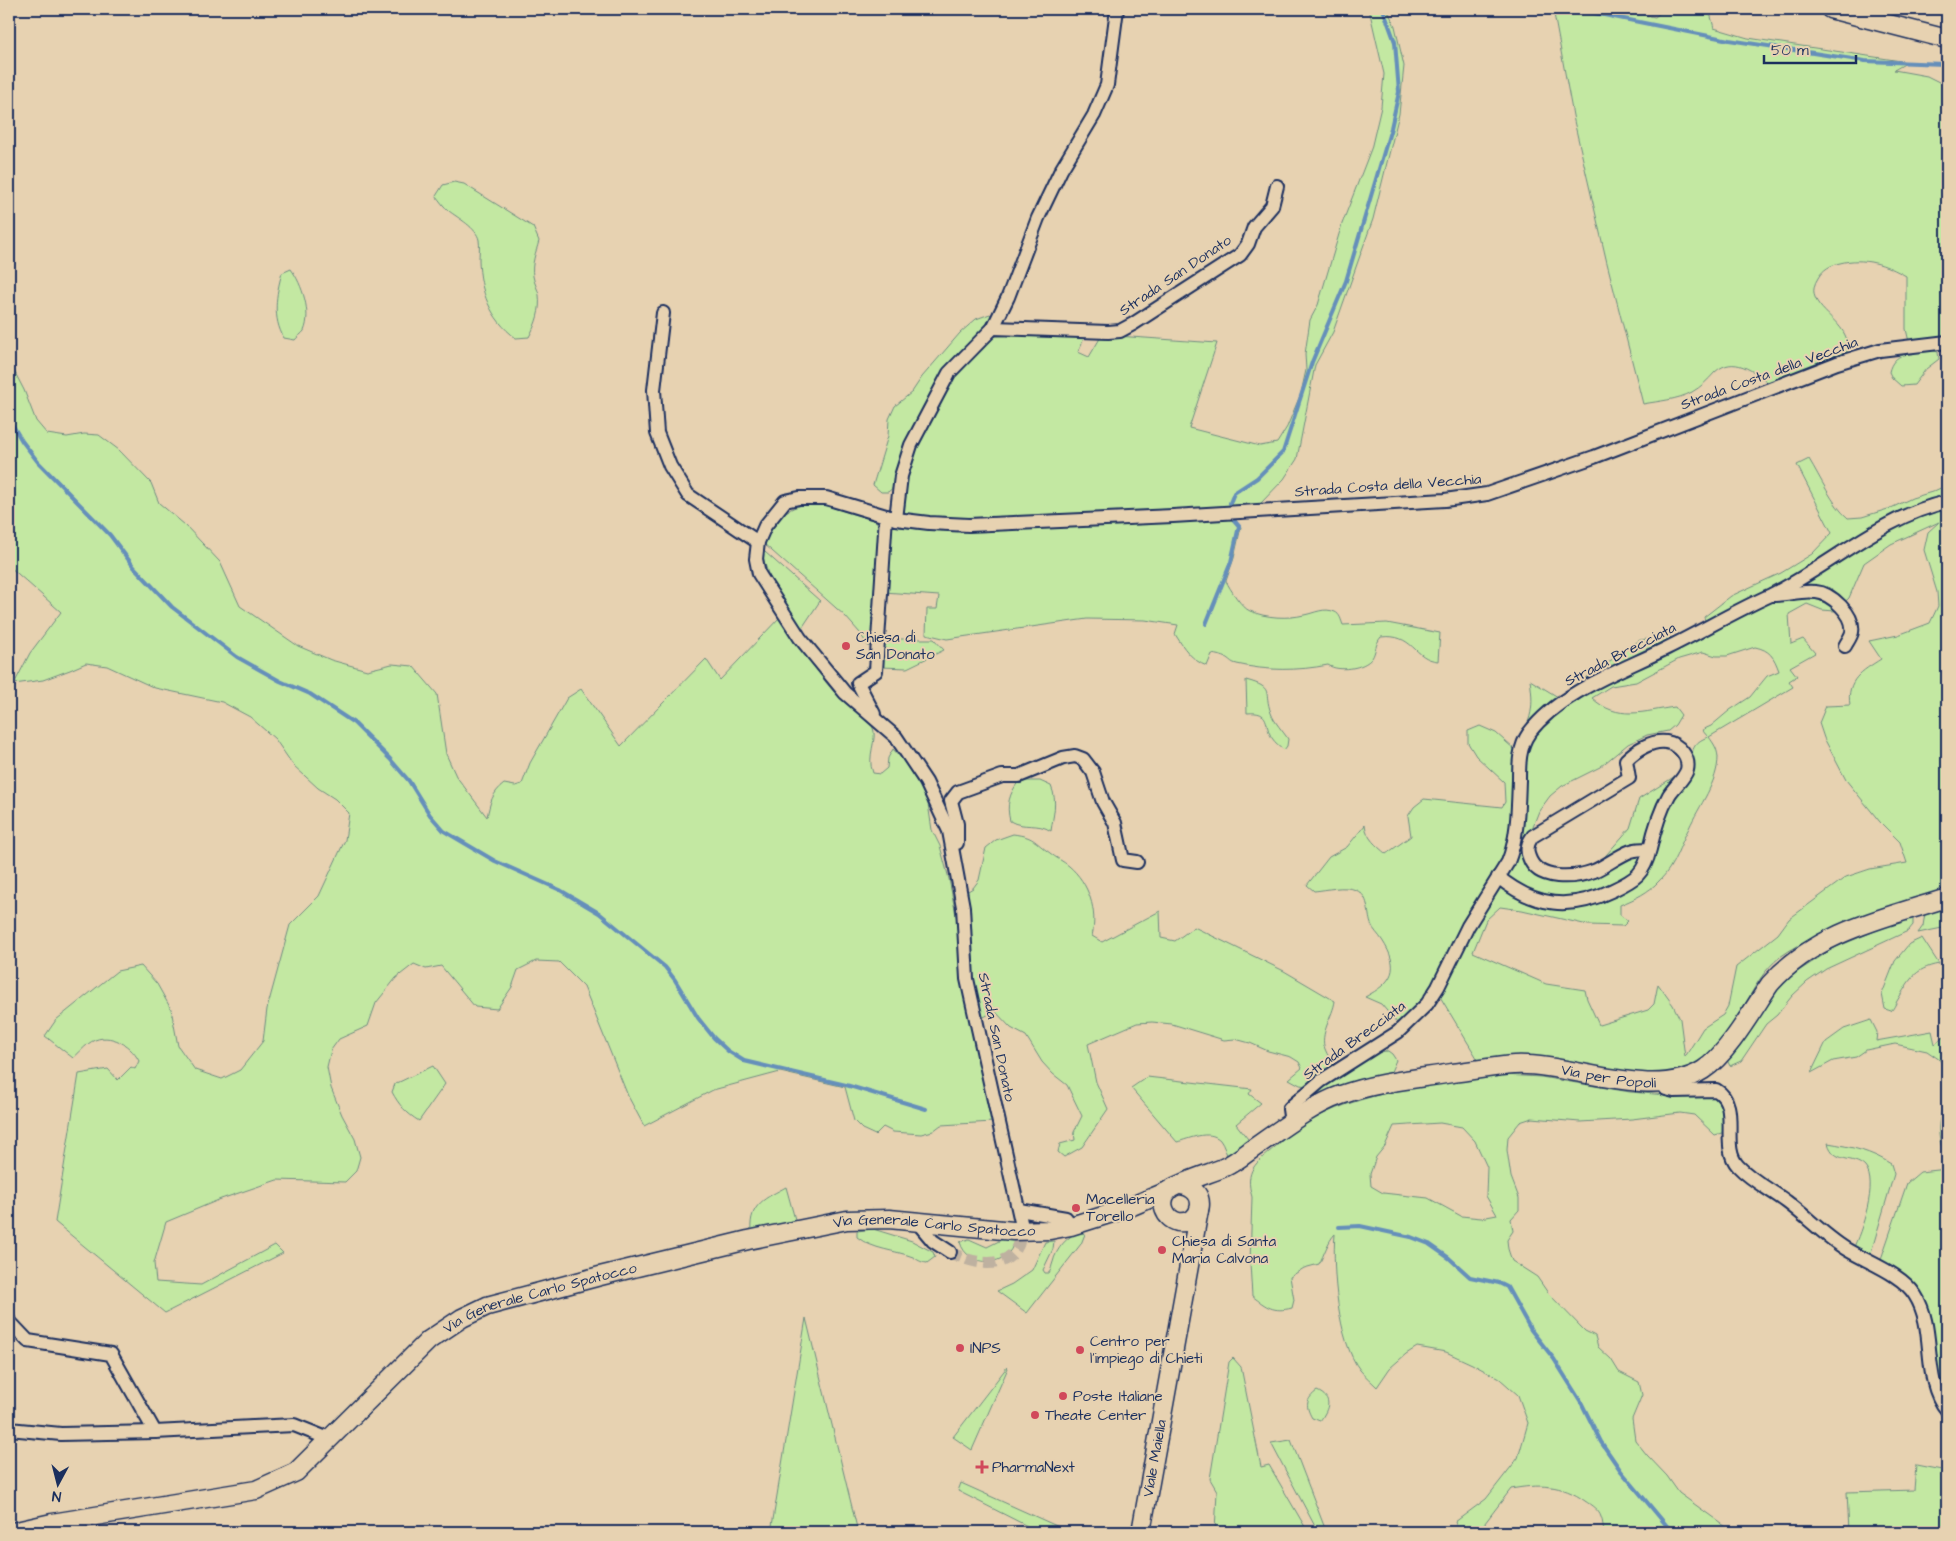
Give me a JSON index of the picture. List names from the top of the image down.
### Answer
{
  "streets": {
    "main road": ["Via per Popoli", "Via Generale Carlo Spatocco", "Viale Maiella"],
    "street": ["Strada San Donato", "Strada Costa della Vecchia", "Strada Brecciata"]
  },
  "crossings": [
    ["Strada San Donato", "Strada Costa della Vecchia"],
    ["Strada San Donato", "Via Generale Carlo Spatocco"],
    ["Strada Brecciata", "Via per Popoli"],
    ["Via per Popoli", "Via Generale Carlo Spatocco"],
    ["Via per Popoli", "Viale Maiella"],
    ["Via Generale Carlo Spatocco", "Viale Maiella"]
  ],
  "places": {
    "other": [
      "Chiesa di San Donato",
      "Macelleria Torello",
      "Chiesa di Santa Maria Calvona",
      "INPS",
      "Centro per l'impiego di Chieti",
      "Poste Italiane",
      "Theate Center"
    ],
    "health": ["PharmaNext"]
  },
  "scale_bar": "50 m",
  "north": "bottom"
}
